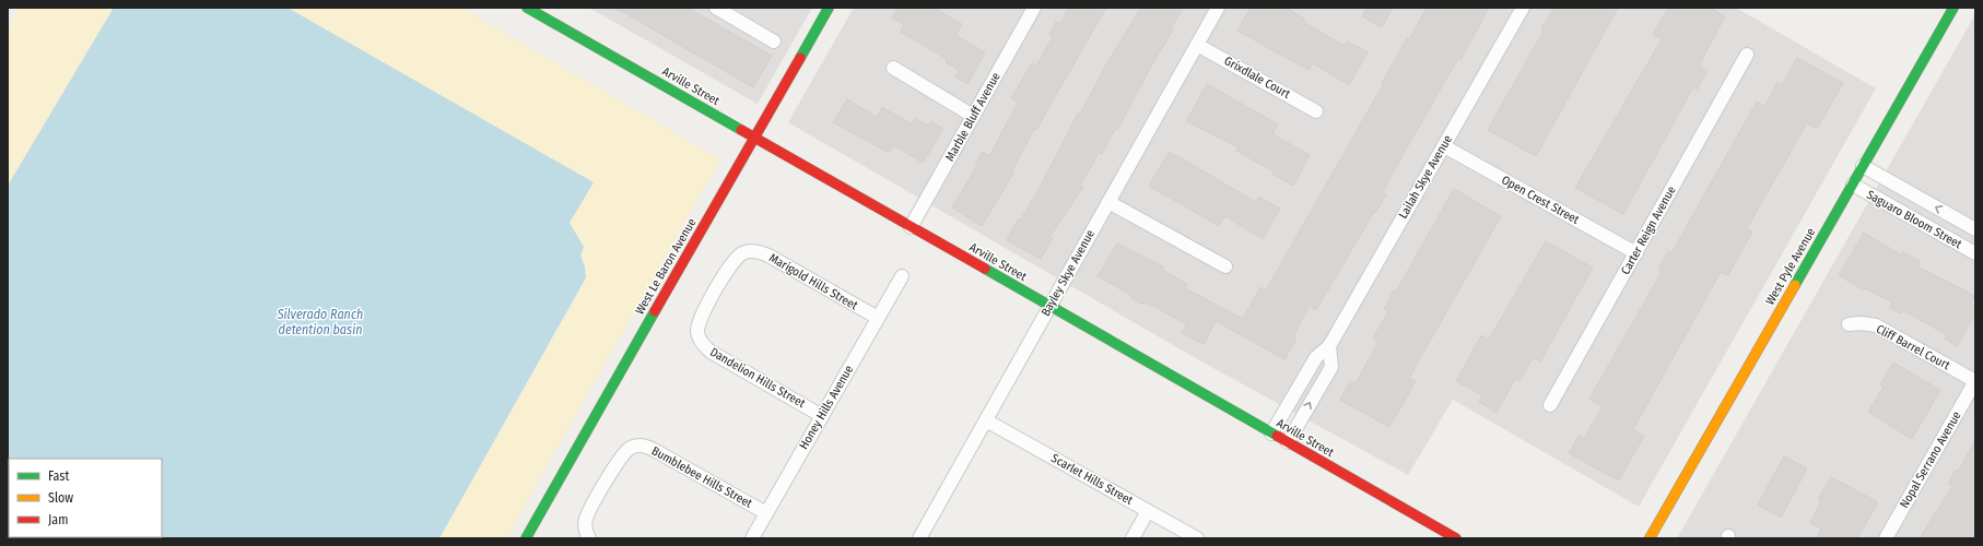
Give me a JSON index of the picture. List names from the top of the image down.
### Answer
{
  "streets": {
    "street": [
      "Grixdlale Court",
      "Arville Street",
      "Marble Bluff Avenue",
      "Lailah Skye Avenue",
      "Open Crest Street",
      "Saguaro Bloom Street",
      "Carter Reign Avenue",
      "West Le Baron Avenue",
      "West Pyle Avenue",
      "Bayley Skye Avenue",
      "Marigold Hills Street",
      "Cliff Barrel Court",
      "Dandelion Hills Street",
      "Honey Hills Avenue",
      "Nopal Serrano Avenue",
      "Bumblebee Hills Street",
      "Scarlet Hills Street"
    ]
  },
  "crossings": [
    ["Grixdlale Court", "Bayley Skye Avenue"],
    ["Arville Street", "Marble Bluff Avenue"],
    ["Arville Street", "Lailah Skye Avenue"],
    ["Arville Street", "West Le Baron Avenue"],
    ["Arville Street", "Bayley Skye Avenue"],
    ["Lailah Skye Avenue", "Open Crest Street"],
    ["Open Crest Street", "Carter Reign Avenue"],
    ["Saguaro Bloom Street", "West Pyle Avenue"],
    ["Bayley Skye Avenue", "Scarlet Hills Street"],
    ["Marigold Hills Street", "Dandelion Hills Street"],
    ["Marigold Hills Street", "Honey Hills Avenue"],
    ["Cliff Barrel Court", "Nopal Serrano Avenue"],
    ["Dandelion Hills Street", "Honey Hills Avenue"],
    ["Honey Hills Avenue", "Bumblebee Hills Street"]
  ],
  "water": ["Silverado Ranch detention basin"],
  "legend": ["Fast", "Slow", "Jam"]
}
